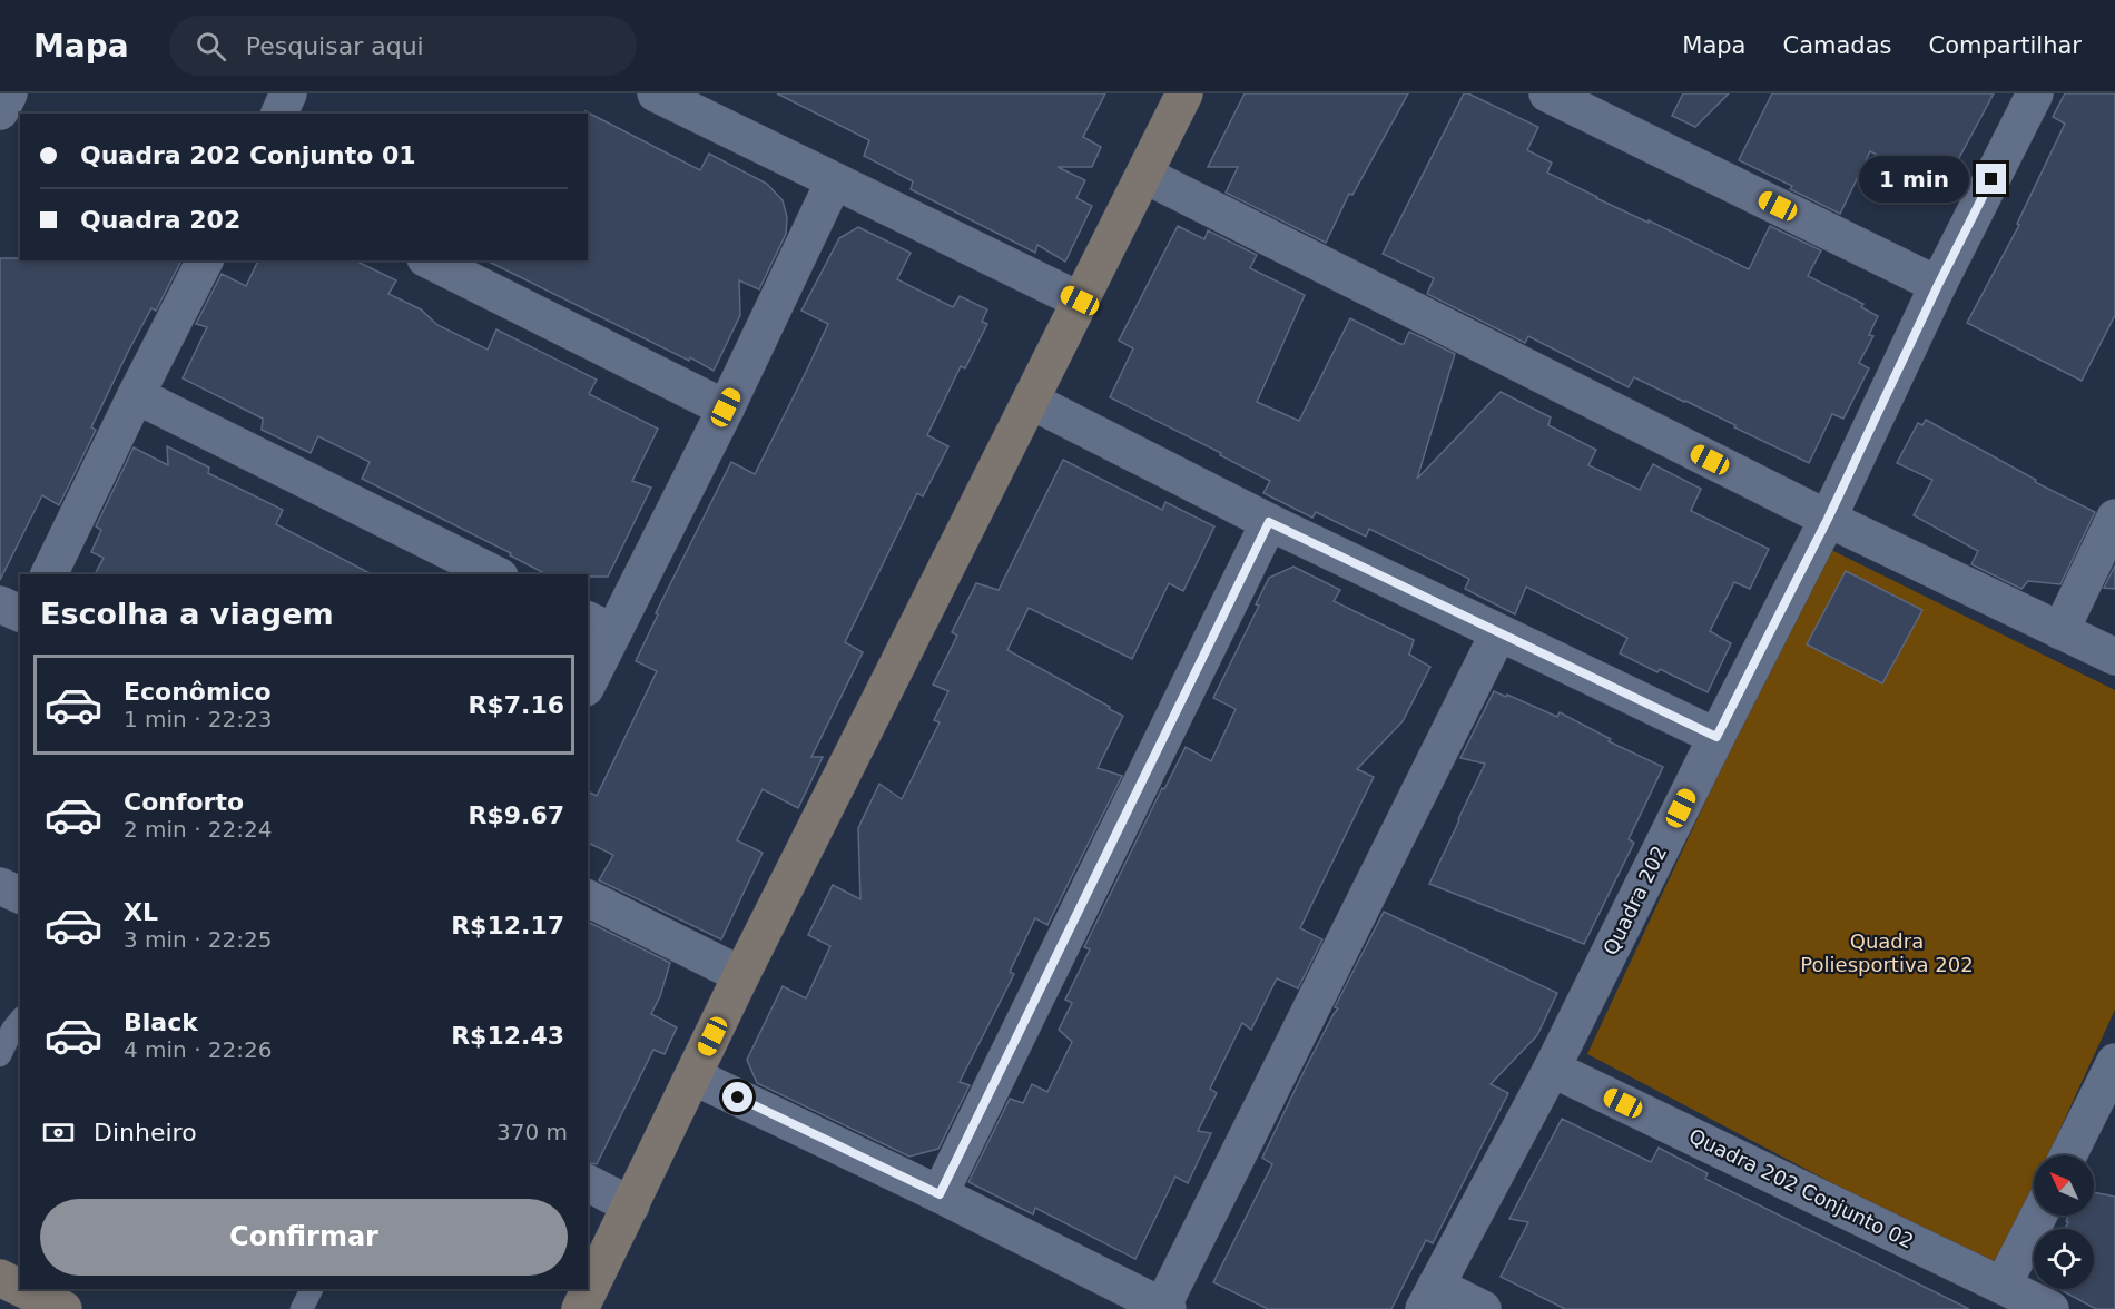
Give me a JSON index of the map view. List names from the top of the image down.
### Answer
{
  "streets": {
    "street": ["Quadra 202", "Quadra 202 Conjunto 02"]
  },
  "crossings": [
    ["Quadra 202", "Quadra 202 Conjunto 02"]
  ],
  "parks": ["Quadra Poliesportiva 202"],
  "north": "top left",
  "page": {
    "header": "Mapa",
    "search": "Pesquisar aqui",
    "nav": ["Mapa", "Camadas", "Compartilhar"],
    "banner": ["Quadra 202 Conjunto 01", "Quadra 202"],
    "bubble": "1 min",
    "heading": "Escolha a viagem",
    "list": [
      {
        "name": "Econômico",
        "note": "1 min · 22:23",
        "value": "R$7.16"
      },
      {
        "name": "Conforto",
        "note": "2 min · 22:24",
        "value": "R$9.67"
      },
      {
        "name": "XL",
        "note": "3 min · 22:25",
        "value": "R$12.17"
      },
      {
        "name": "Black",
        "note": "4 min · 22:26",
        "value": "R$12.43"
      }
    ],
    "pay": ["Dinheiro", "370 m"],
    "buttons": "Confirmar"
  }
}
